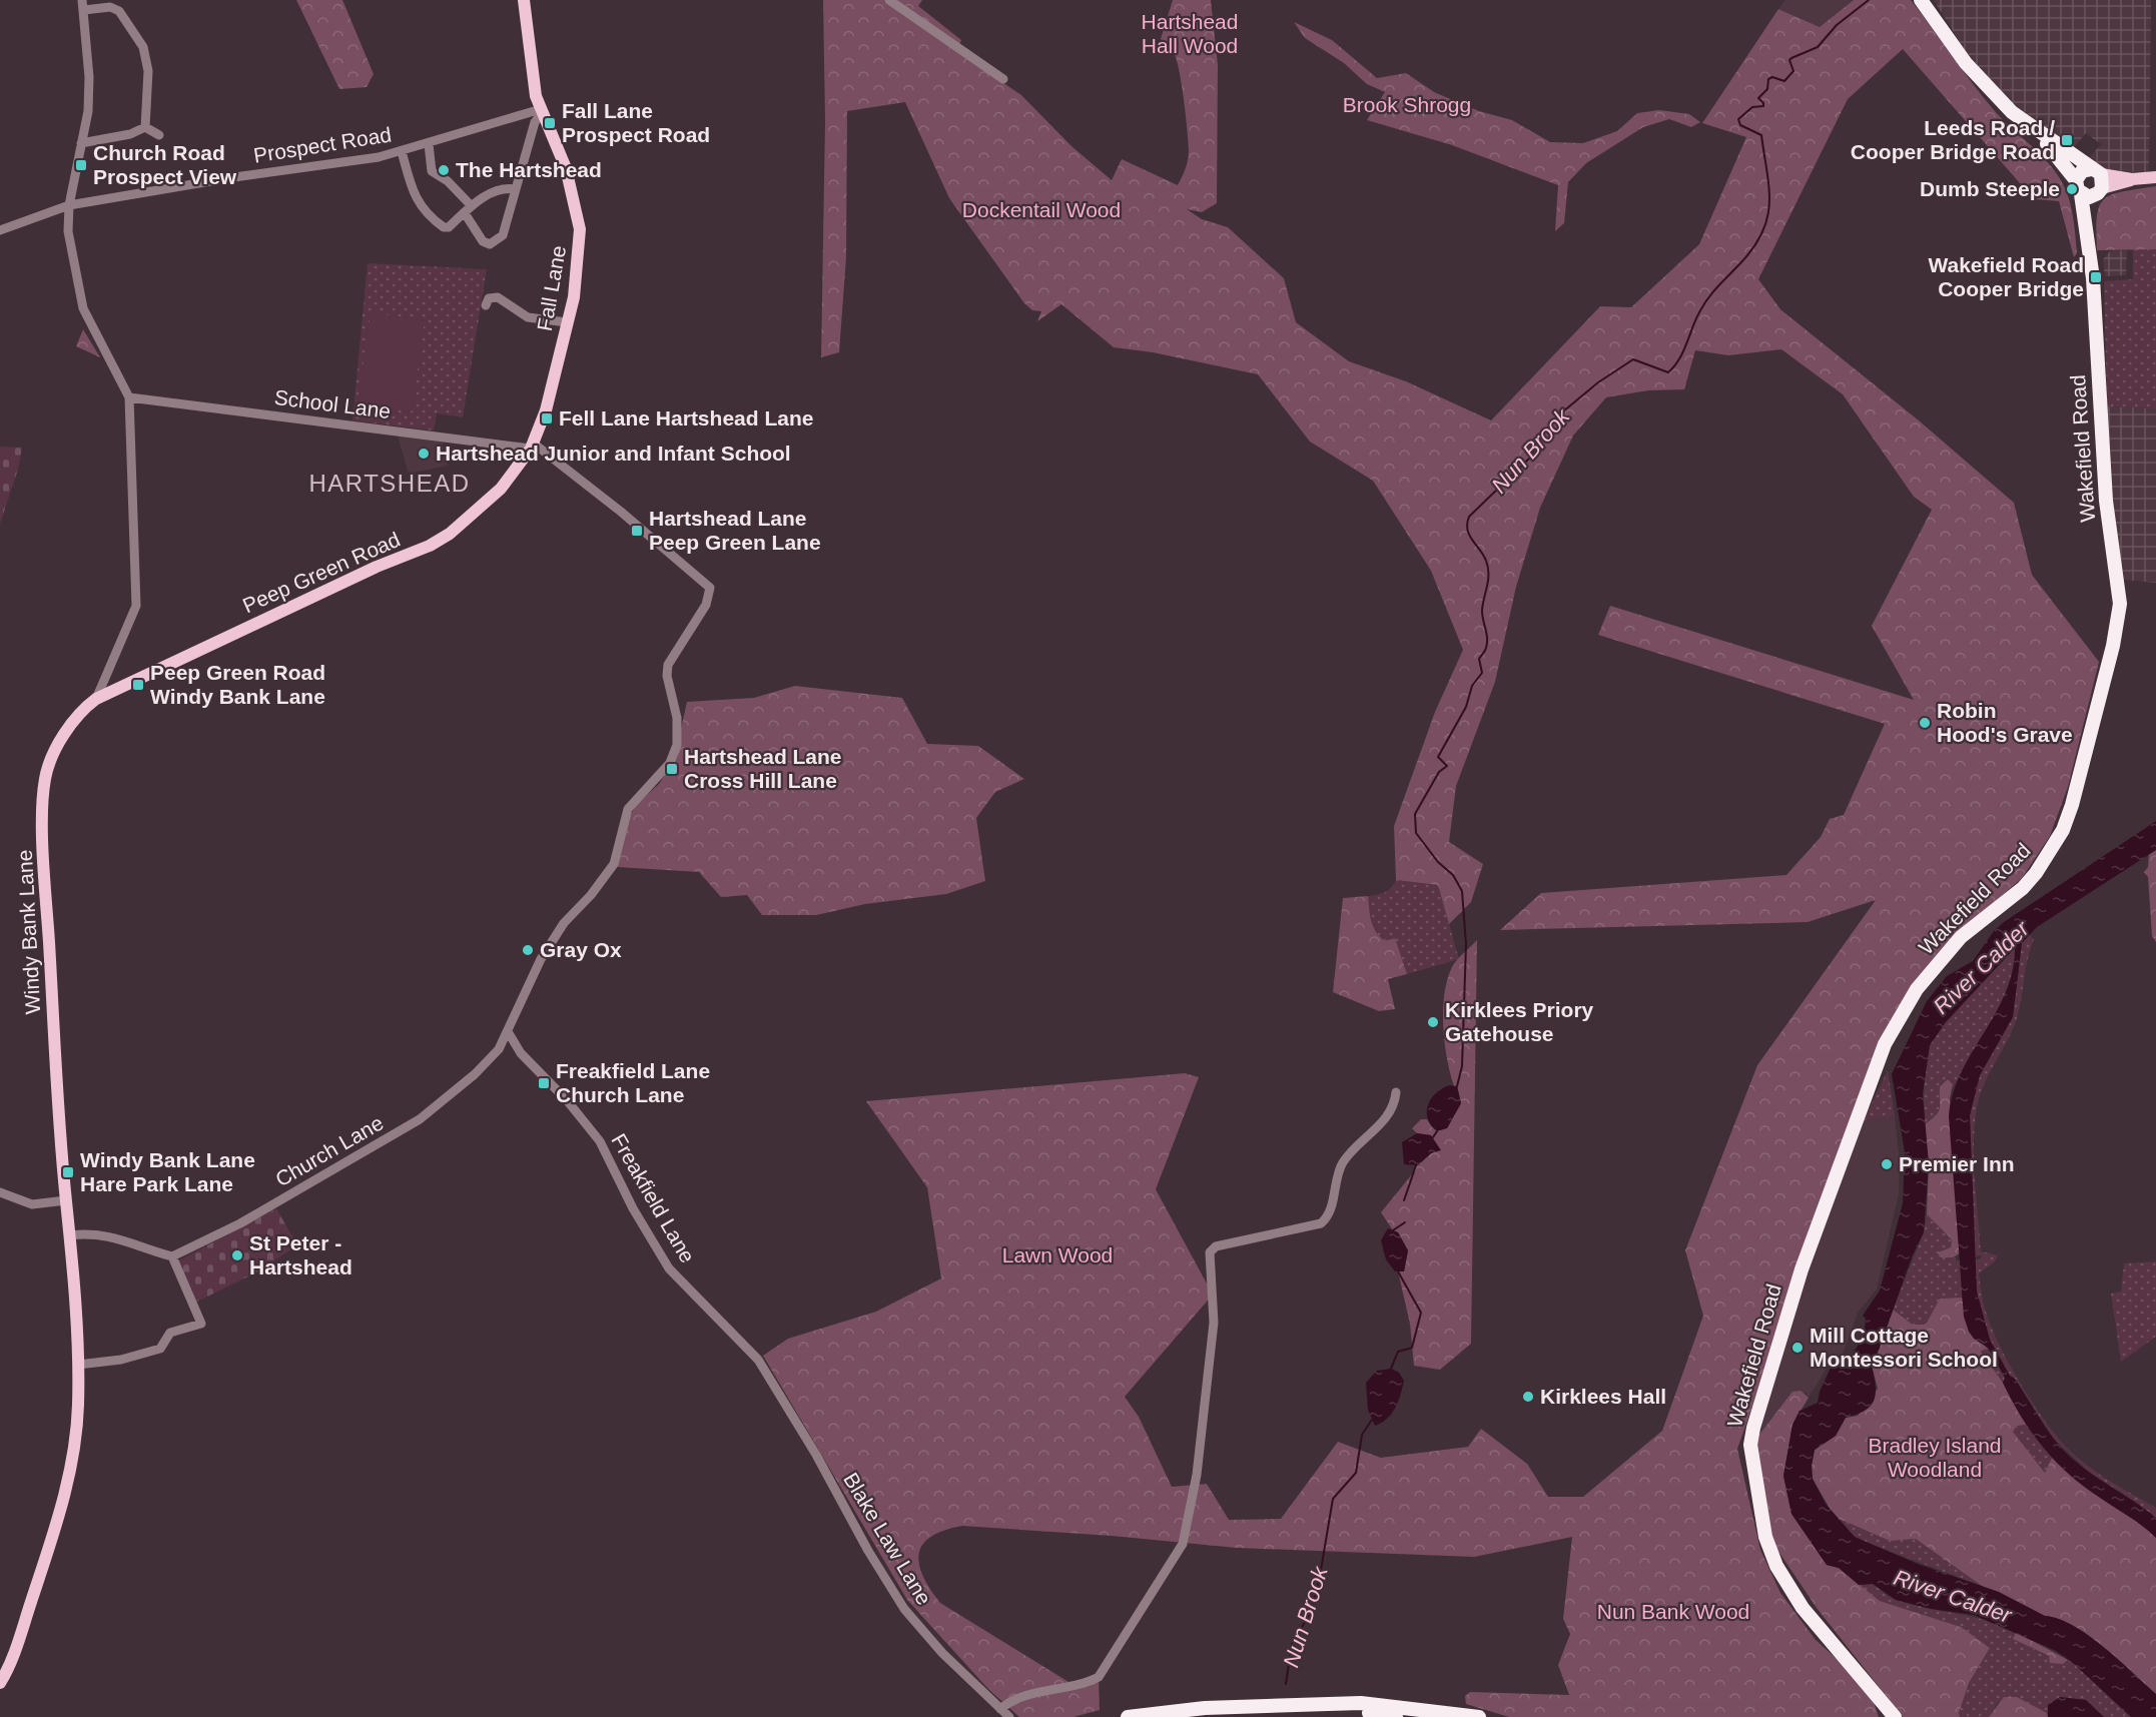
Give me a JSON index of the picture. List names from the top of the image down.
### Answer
{
  "streets": {
    "highway": ["Wakefield Road"],
    "main road": ["Fall Lane", "Peep Green Road", "Windy Bank Lane"],
    "street": [
      "Prospect Road",
      "School Lane",
      "Church Lane",
      "Freakfield Lane",
      "Blake Law Lane"
    ]
  },
  "crossings": [
    ["Prospect Road", "Fall Lane"],
    ["Prospect Road", "Windy Bank Lane"],
    ["Fall Lane", "School Lane"],
    ["Fall Lane", "Peep Green Road"],
    ["Fall Lane", "Church Lane"],
    ["School Lane", "Peep Green Road"],
    ["School Lane", "Windy Bank Lane"],
    ["School Lane", "Church Lane"],
    ["Peep Green Road", "Windy Bank Lane"],
    ["Peep Green Road", "Church Lane"],
    ["Church Lane", "Freakfield Lane"],
    ["Freakfield Lane", "Blake Law Lane"]
  ],
  "districts": ["HARTSHEAD"],
  "water": ["Nun Brook", "River Calder"],
  "parks": [
    "Hartshead Hall Wood",
    "Brook Shrogg",
    "Dockentail Wood",
    "Lawn Wood",
    "Bradley Island Woodland",
    "Nun Bank Wood"
  ],
  "places": {
    "transit": [
      "Fall Lane Prospect Road",
      "Leeds Road / Cooper Bridge Road",
      "Church Road Prospect View",
      "Wakefield Road Cooper Bridge",
      "Fell Lane Hartshead Lane",
      "Hartshead Lane Peep Green Lane",
      "Peep Green Road Windy Bank Lane",
      "Hartshead Lane Cross Hill Lane",
      "Freakfield Lane Church Lane",
      "Windy Bank Lane Hare Park Lane"
    ],
    "other": [
      "The Hartshead",
      "Dumb Steeple",
      "Hartshead Junior and Infant School",
      "Robin Hood's Grave",
      "Gray Ox",
      "Kirklees Priory Gatehouse",
      "Premier Inn",
      "St Peter - Hartshead",
      "Mill Cottage Montessori School",
      "Kirklees Hall"
    ]
  }
}
